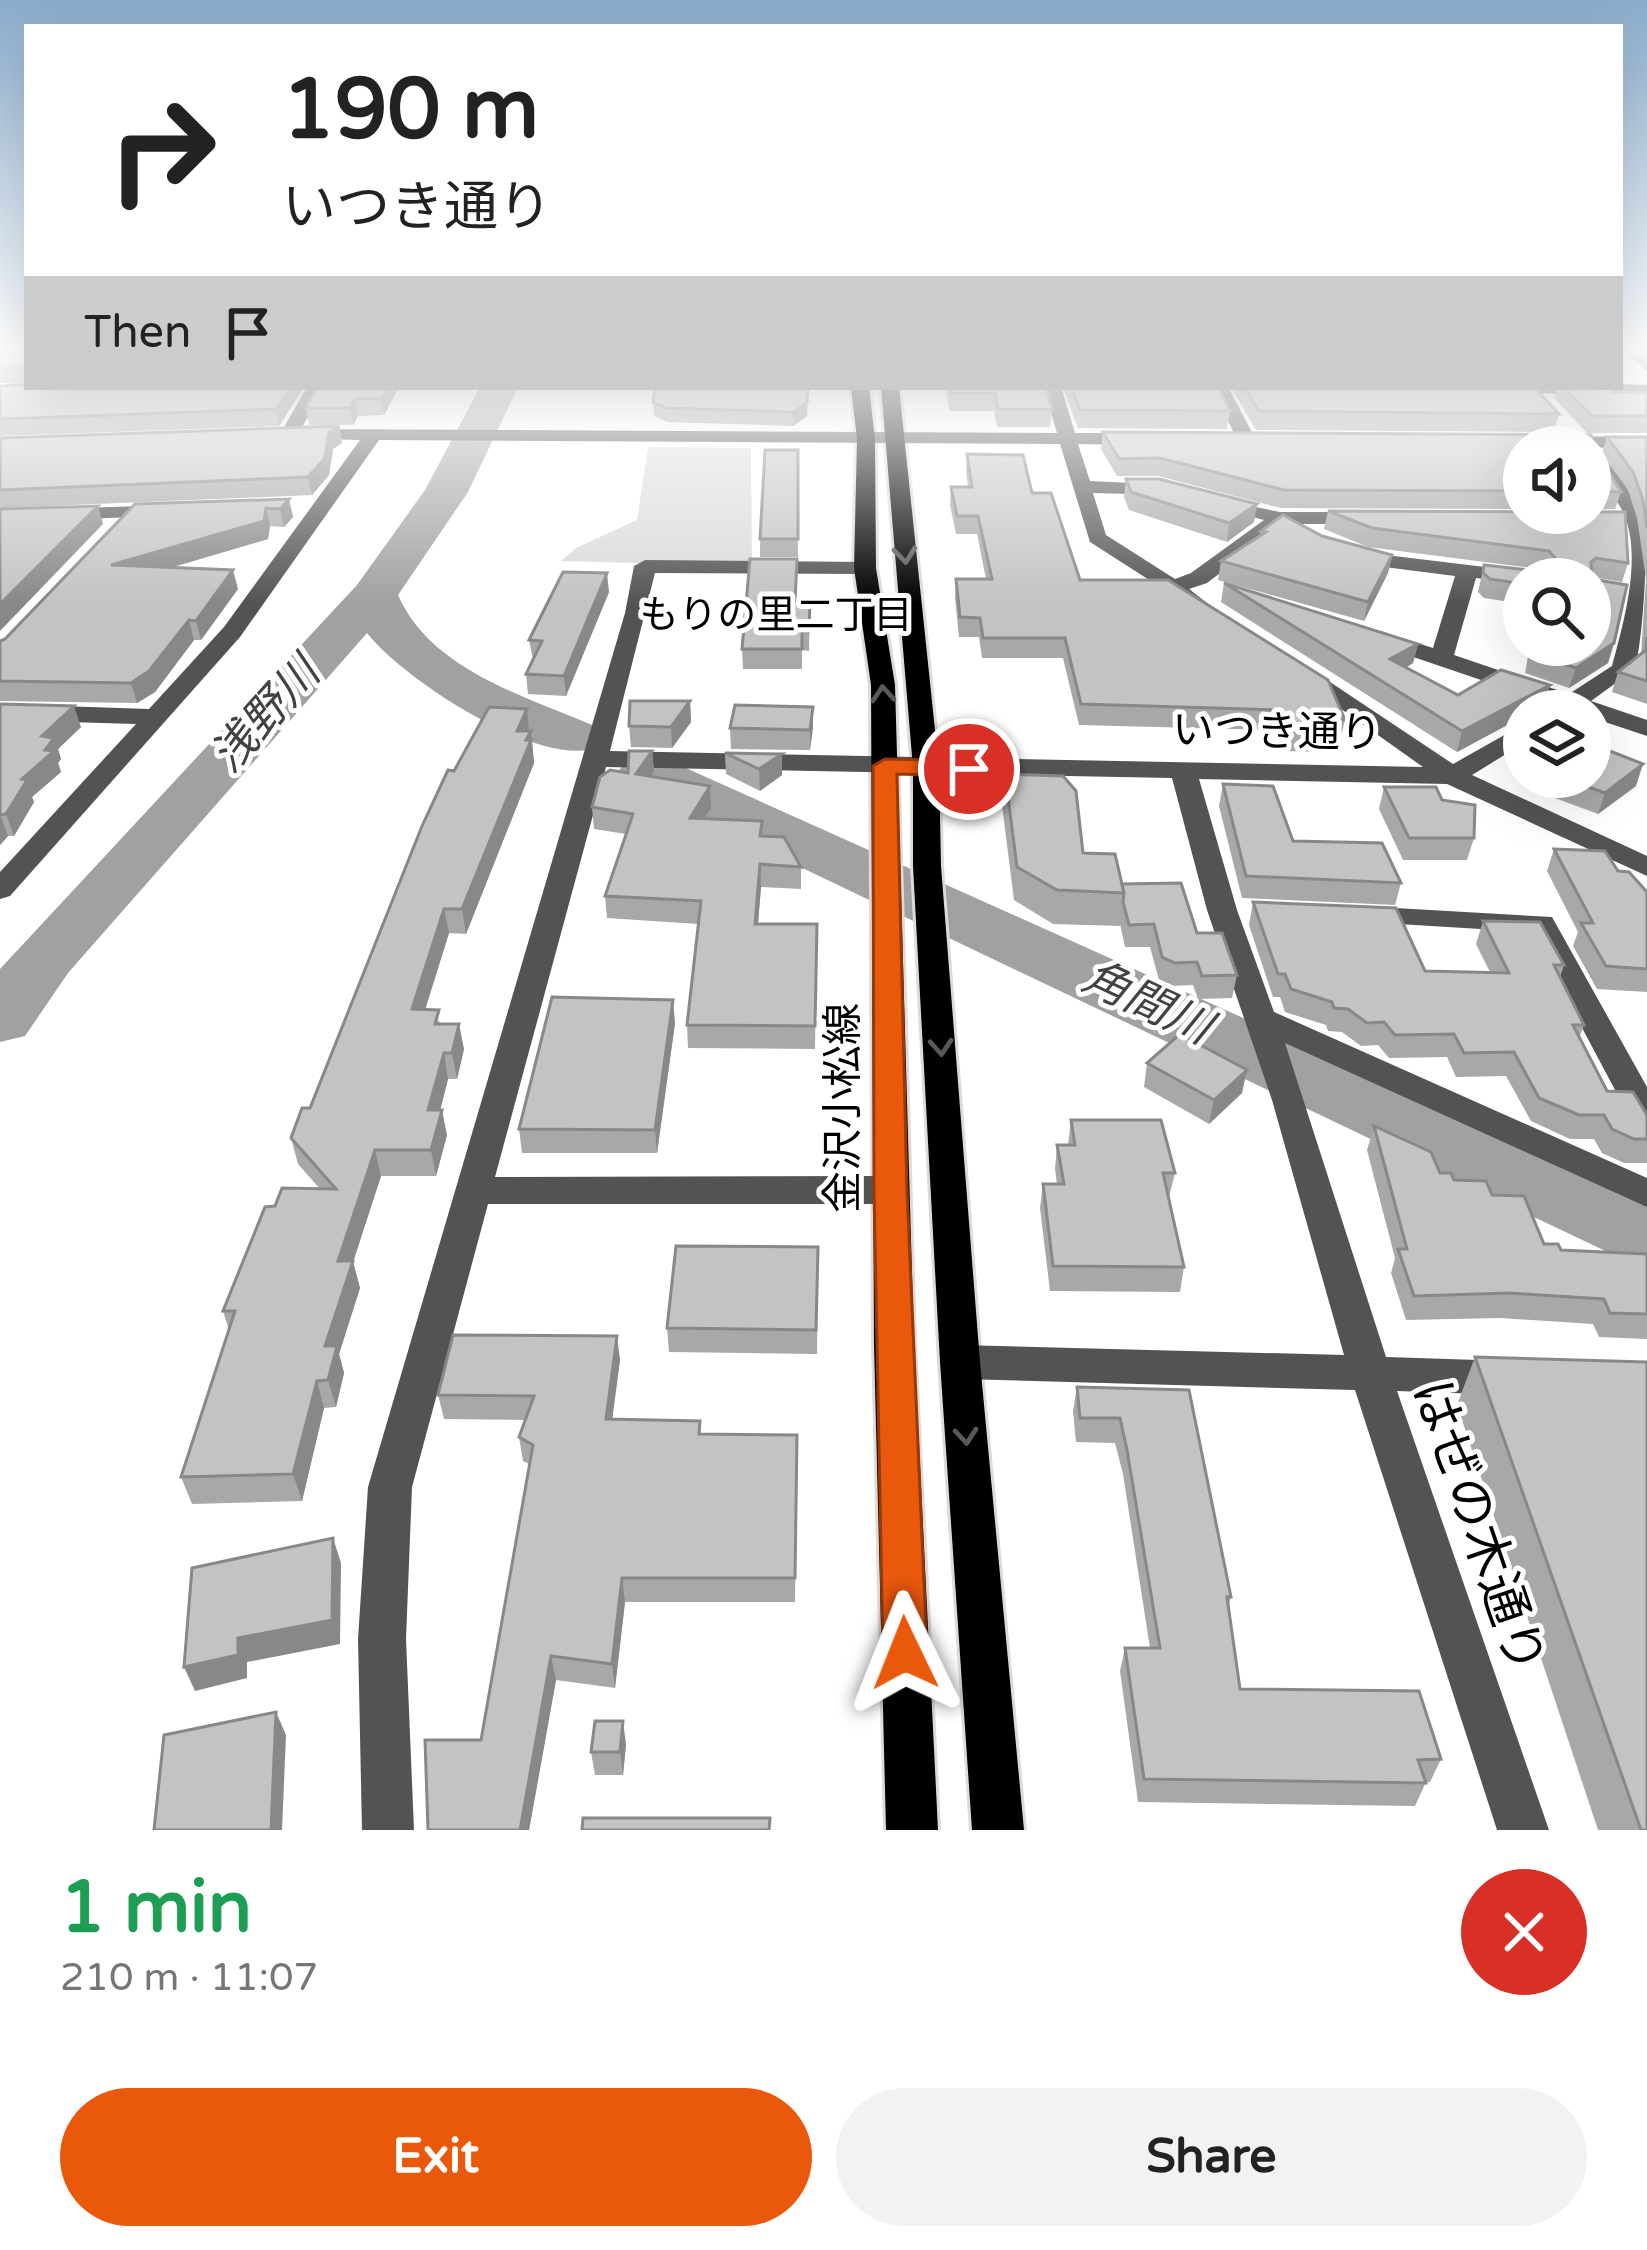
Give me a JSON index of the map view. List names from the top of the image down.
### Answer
{
  "streets": {
    "main road": ["金沢小松線"],
    "street": ["いつき通り", "はぜの木通り"]
  },
  "crossings": [
    ["いつき通り", "金沢小松線"]
  ],
  "districts": ["もりの里二丁目"],
  "water": ["浅野川", "角間川"],
  "page": {
    "turn": ["190 m", "いつき通り"],
    "then": "Then",
    "heading": ["1 min", "210 m · 11:07"],
    "buttons": ["Exit", "Share"]
  }
}
